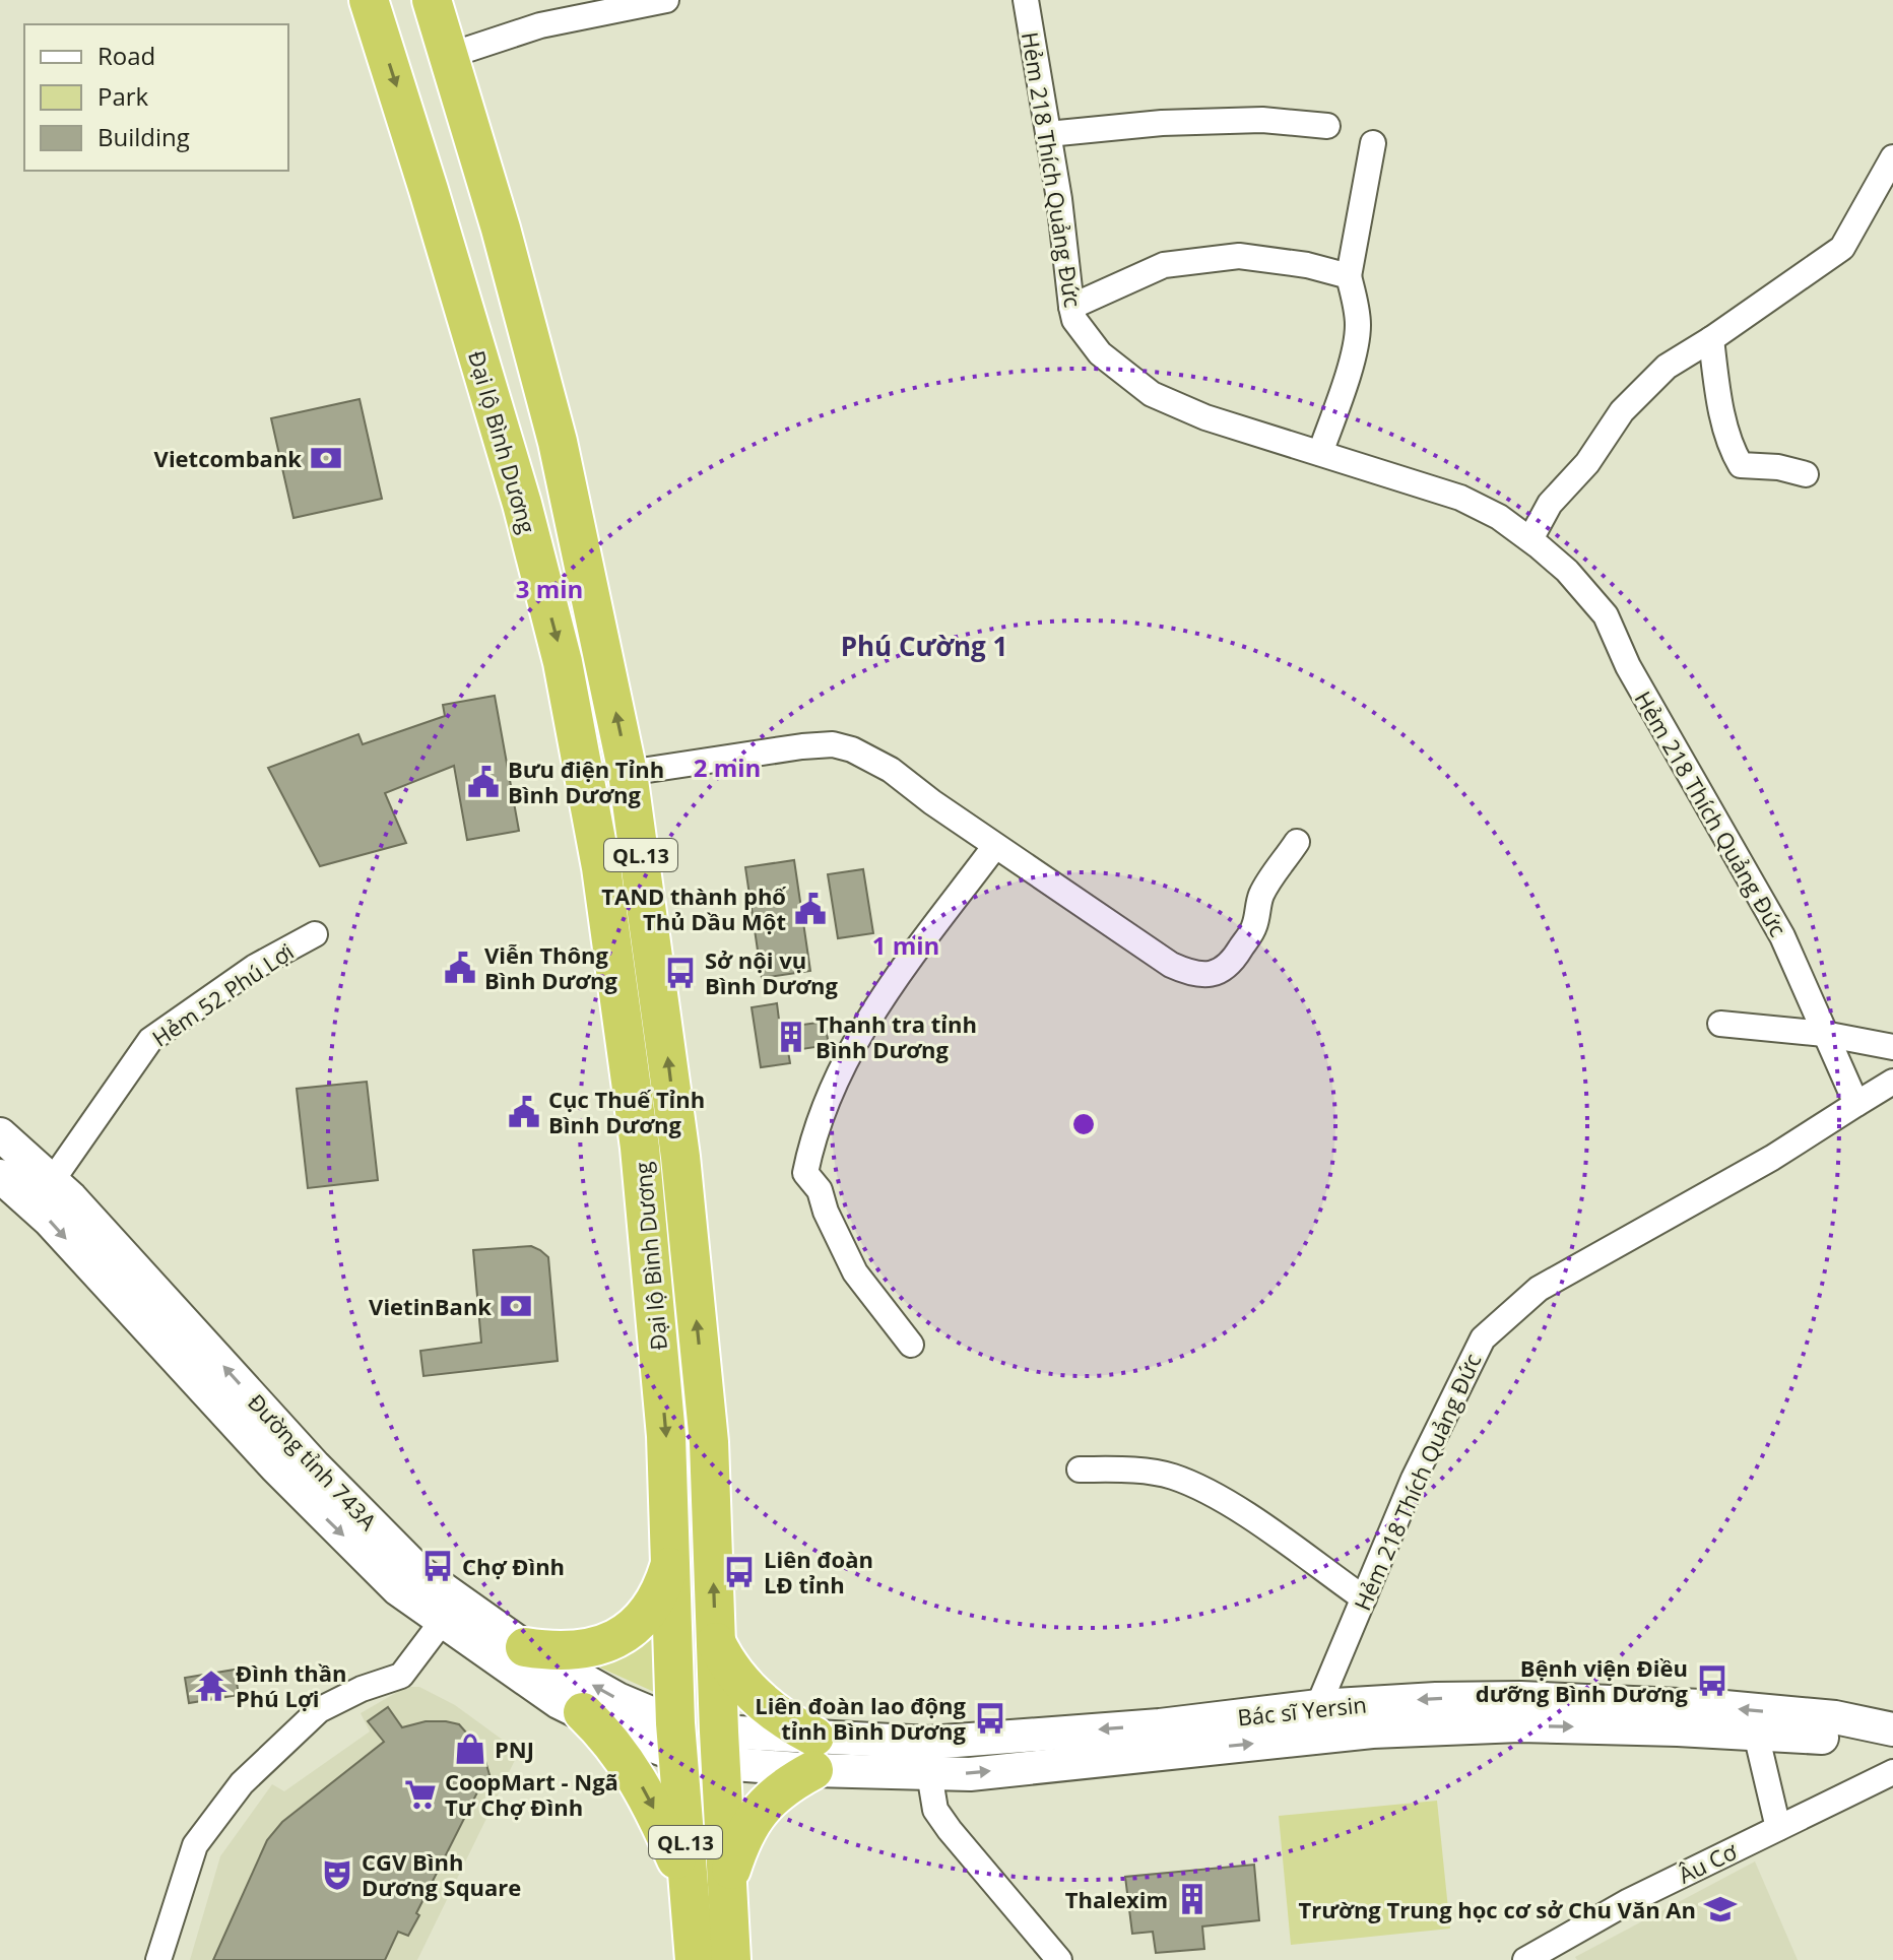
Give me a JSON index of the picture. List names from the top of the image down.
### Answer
{
  "streets": {
    "highway": ["Đại lộ Bình Dương", "QL.13"],
    "main road": ["Đường tỉnh 743A", "Bác sĩ Yersin"],
    "street": ["Hẻm 218 Thích Quảng Đức", "Hẻm 52 Phú Lợi", "Âu Cơ"]
  },
  "crossings": [
    ["Hẻm 218 Thích Quảng Đức", "Bác sĩ Yersin"],
    ["Đại lộ Bình Dương", "Đường tỉnh 743A"],
    ["Đại lộ Bình Dương", "Bác sĩ Yersin"],
    ["Hẻm 52 Phú Lợi", "Đường tỉnh 743A"]
  ],
  "districts": ["Phú Cường 1"],
  "places": {
    "bank": ["Vietcombank", "VietinBank"],
    "public building": [
      "Bưu điện Tỉnh Bình Dương",
      "TAND thành phố Thủ Dầu Một",
      "Viễn Thông Bình Dương",
      "Cục Thuế Tỉnh Bình Dương"
    ],
    "bus stop": [
      "Sở nội vụ Bình Dương",
      "Chợ Đình",
      "Liên đoàn LĐ tỉnh",
      "Bệnh viện Điều dưỡng Bình Dương",
      "Liên đoàn lao động tỉnh Bình Dương"
    ],
    "building": ["Thanh tra tỉnh Bình Dương", "Thalexim"],
    "temple": ["Đình thần Phú Lợi"],
    "shop": ["PNJ"],
    "supermarket": ["CoopMart - Ngã Tư Chợ Đình"],
    "theatre": ["CGV Bình Dương Square"],
    "school or university": ["Trường Trung học cơ sở Chu Văn An"]
  },
  "legend": ["Road", "Park", "Building"],
  "rings": ["3 min", "2 min", "1 min"]
}
